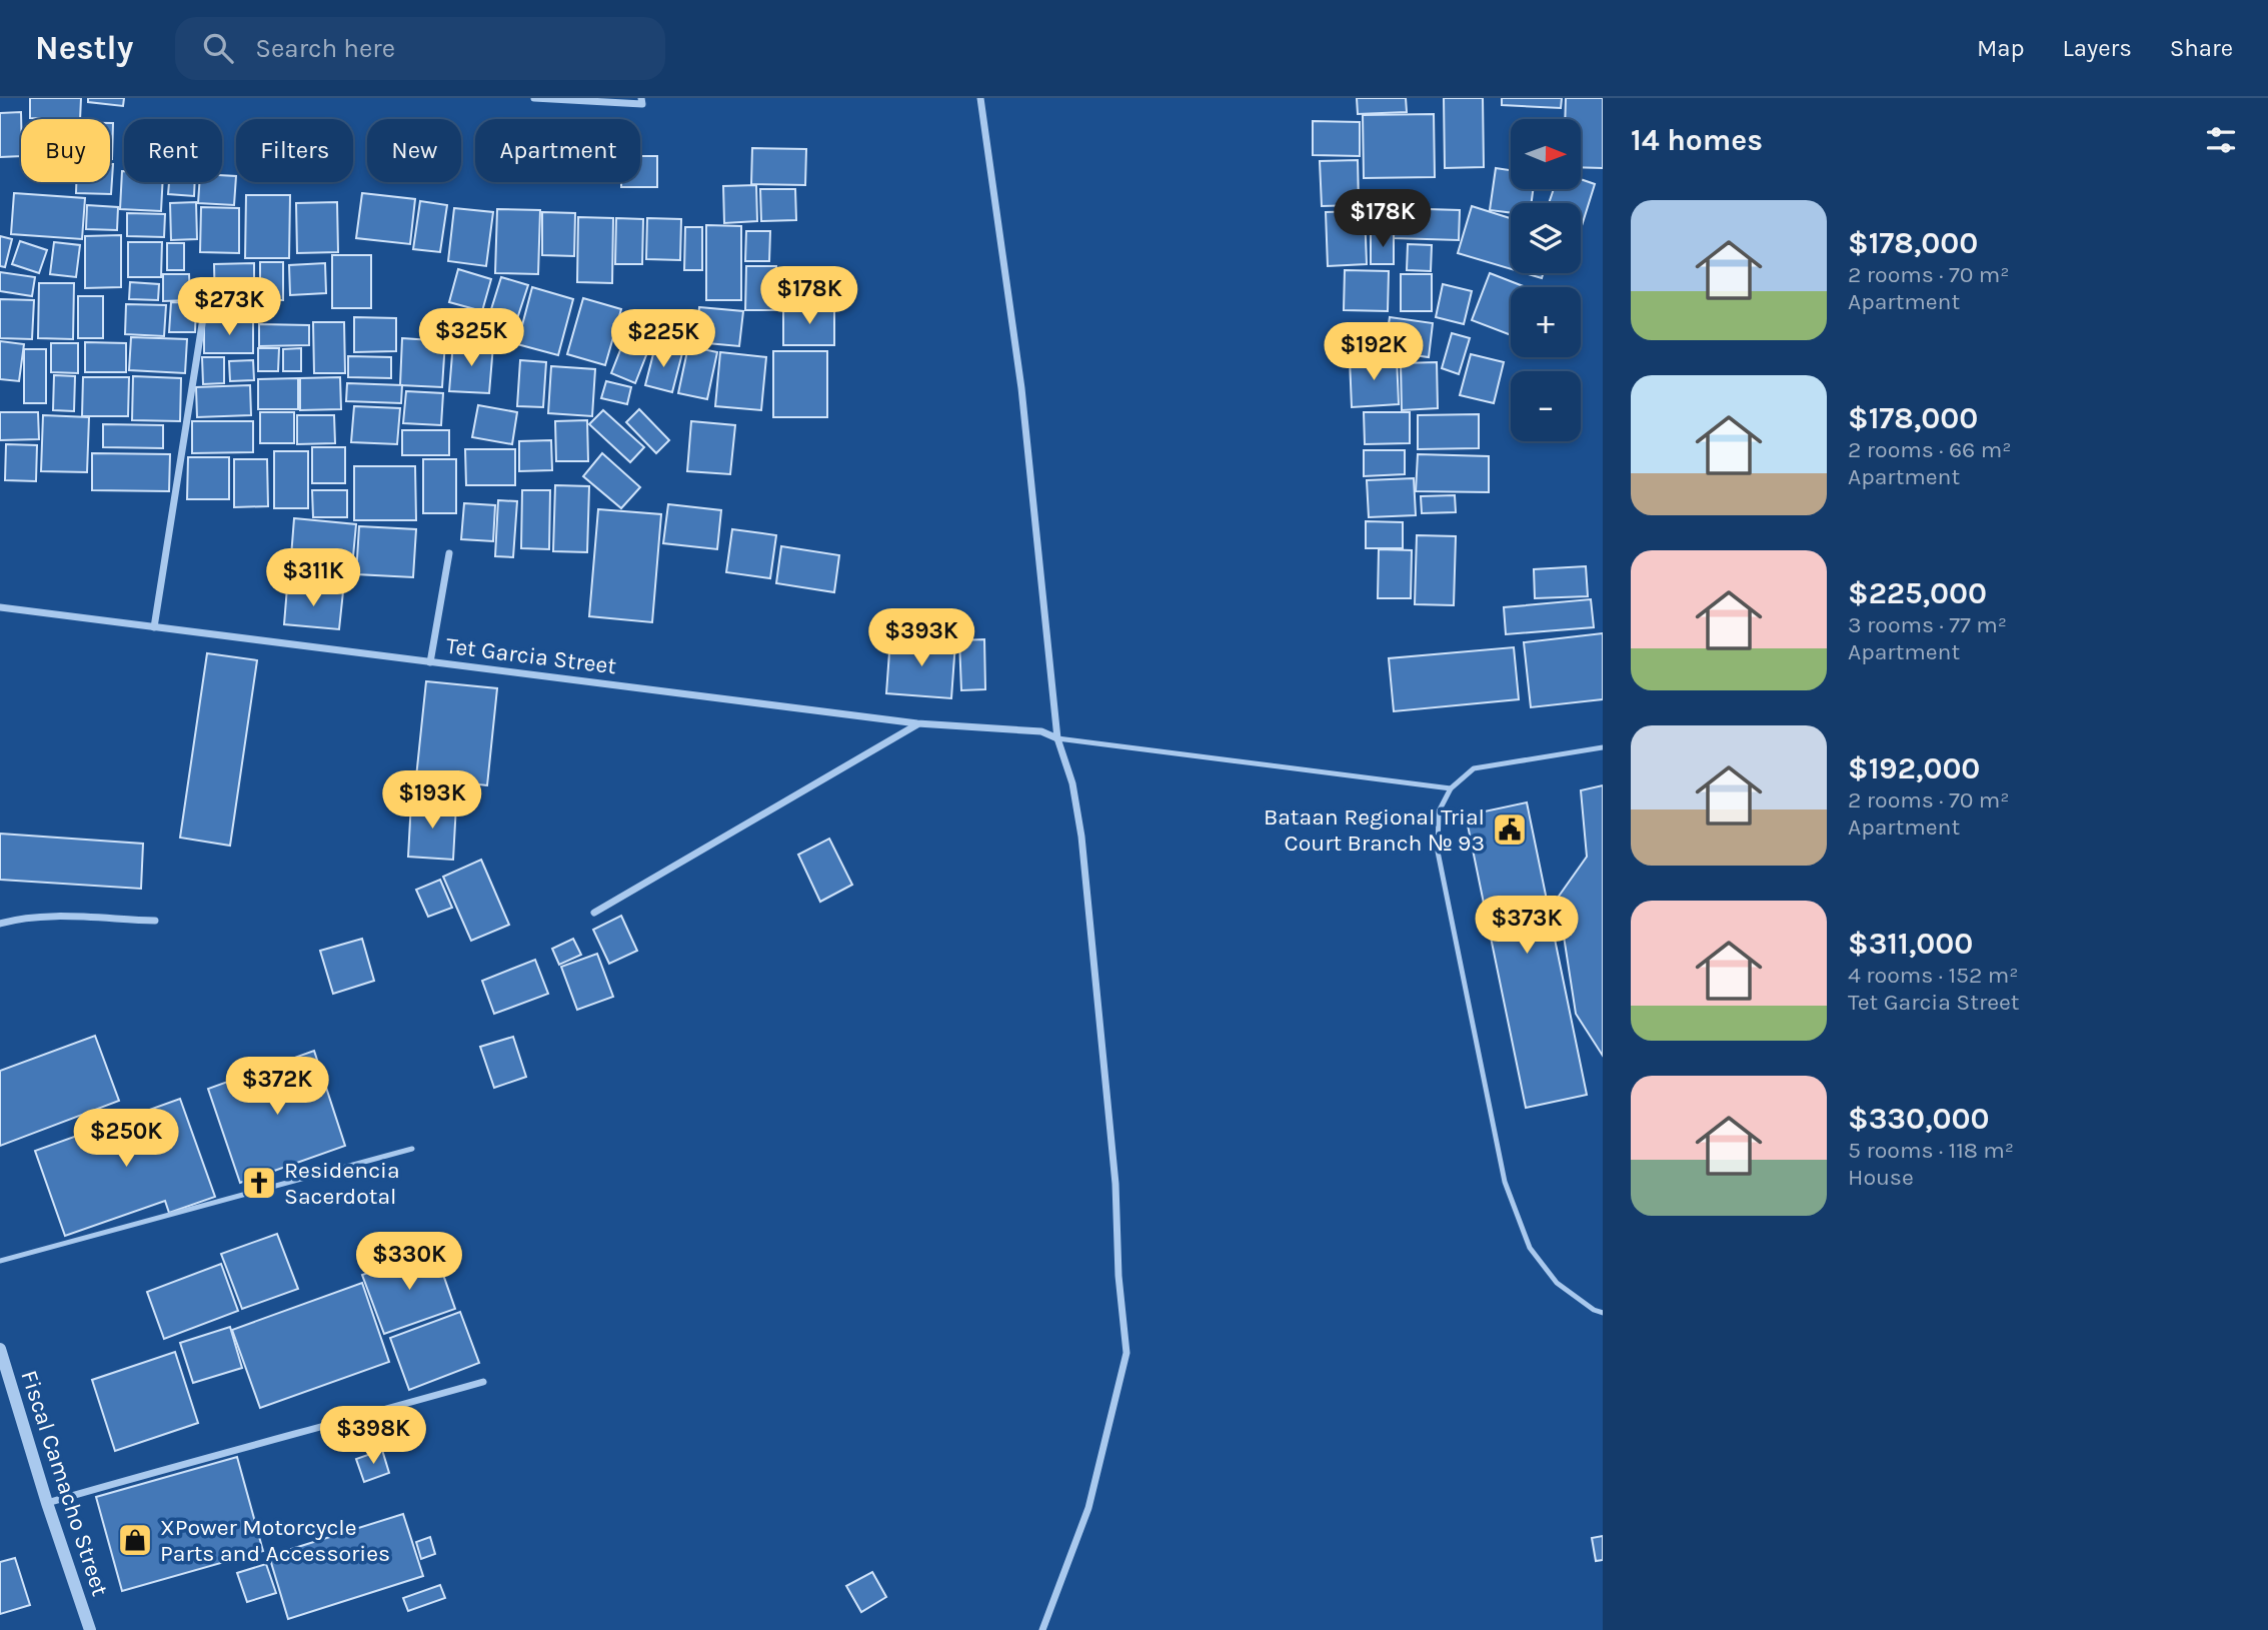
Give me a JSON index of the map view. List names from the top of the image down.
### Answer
{
  "streets": {
    "street": ["Tet Garcia Street", "Fiscal Camacho Street"]
  },
  "places": {
    "public building": ["Bataan Regional Trial Court Branch № 93"],
    "church": ["Residencia Sacerdotal"],
    "shop": ["XPower Motorcycle Parts and Accessories"]
  },
  "north": "right",
  "page": {
    "header": "Nestly",
    "search": "Search here",
    "nav": ["Map", "Layers", "Share"],
    "heading": "14 homes",
    "map_buttons": ["+", "−"],
    "chip": [
      "Buy",
      "Rent",
      "Filters",
      "New",
      "Apartment"
    ],
    "list": [
      {
        "name": "$178,000",
        "note": "2 rooms · 70 m² · Apartment"
      },
      {
        "name": "$178,000",
        "note": "2 rooms · 66 m² · Apartment"
      },
      {
        "name": "$225,000",
        "note": "3 rooms · 77 m² · Apartment"
      },
      {
        "name": "$192,000",
        "note": "2 rooms · 70 m² · Apartment"
      },
      {
        "name": "$311,000",
        "note": "4 rooms · 152 m² · Tet Garcia Street"
      },
      {
        "name": "$330,000",
        "note": "5 rooms · 118 m² · House"
      }
    ],
    "price": [
      "$178K",
      "$178K",
      "$273K",
      "$325K",
      "$225K",
      "$192K",
      "$311K",
      "$393K",
      "$193K",
      "$373K",
      "$372K",
      "$250K",
      "$330K",
      "$398K"
    ]
  }
}
